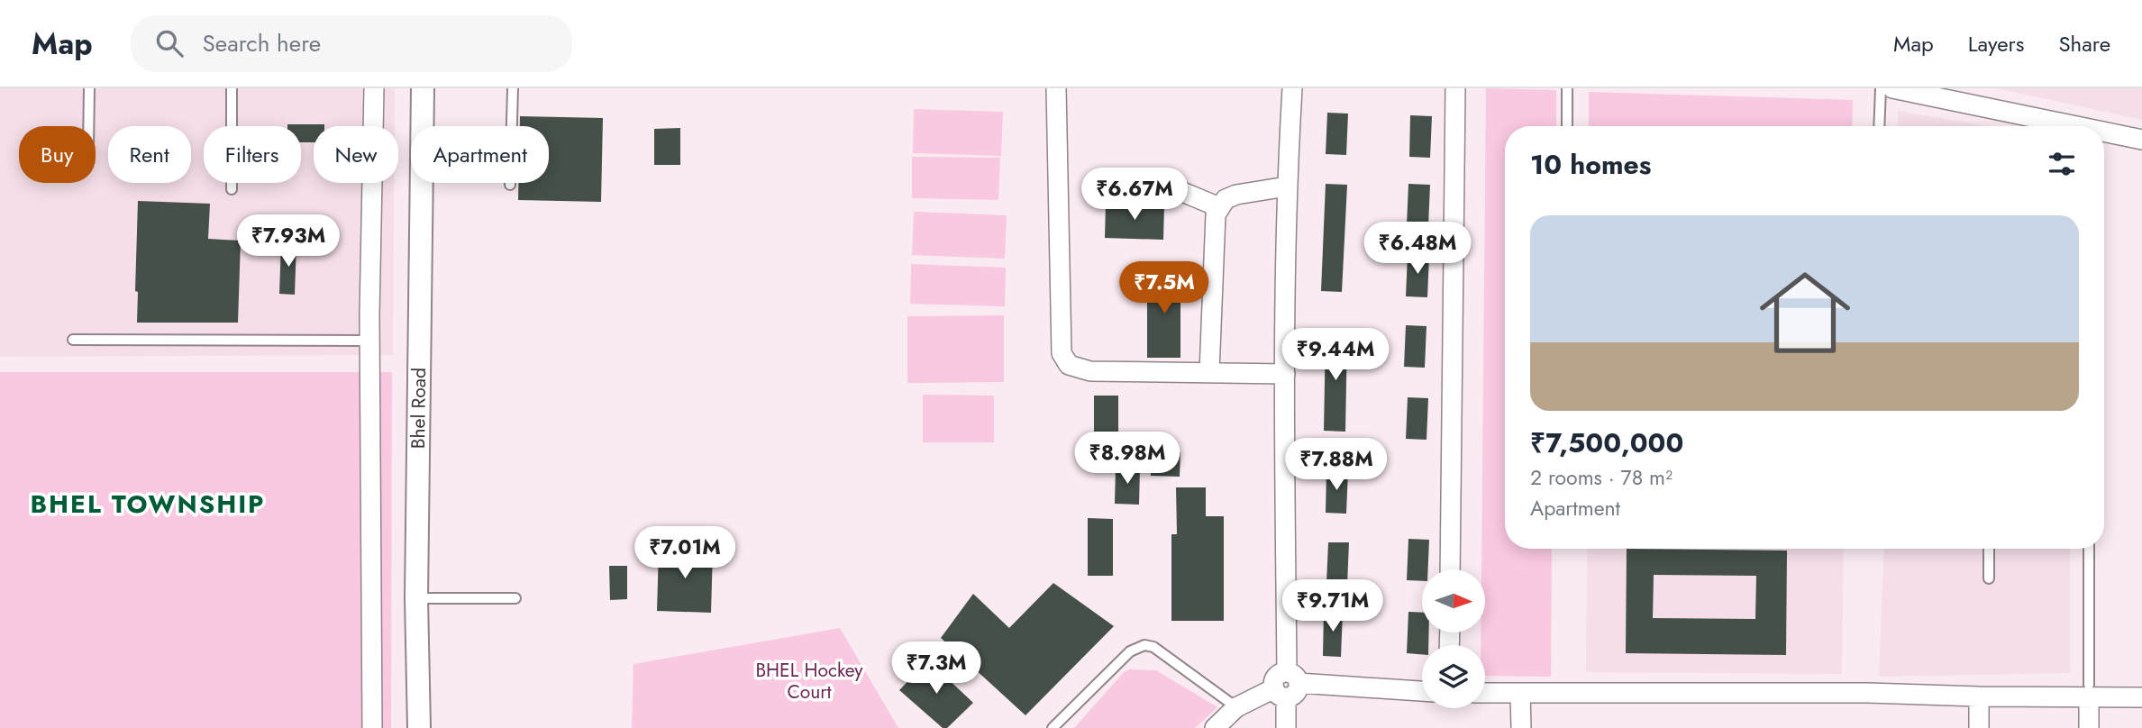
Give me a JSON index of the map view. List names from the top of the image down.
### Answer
{
  "streets": {
    "street": ["Bhel Road"]
  },
  "districts": ["BHEL TOWNSHIP"],
  "parks": ["BHEL Hockey Court"],
  "north": "right",
  "page": {
    "header": "Map",
    "search": "Search here",
    "nav": ["Map", "Layers", "Share"],
    "chip": [
      "Buy",
      "Rent",
      "Filters",
      "New",
      "Apartment"
    ],
    "heading": "10 homes",
    "price": [
      "₹6.67M",
      "₹7.93M",
      "₹6.48M",
      "₹7.5M",
      "₹9.44M",
      "₹8.98M",
      "₹7.88M",
      "₹7.01M",
      "₹9.71M",
      "₹7.3M"
    ],
    "list": [
      {
        "name": "₹7,500,000",
        "note": "2 rooms · 78 m² · Apartment"
      }
    ]
  }
}
